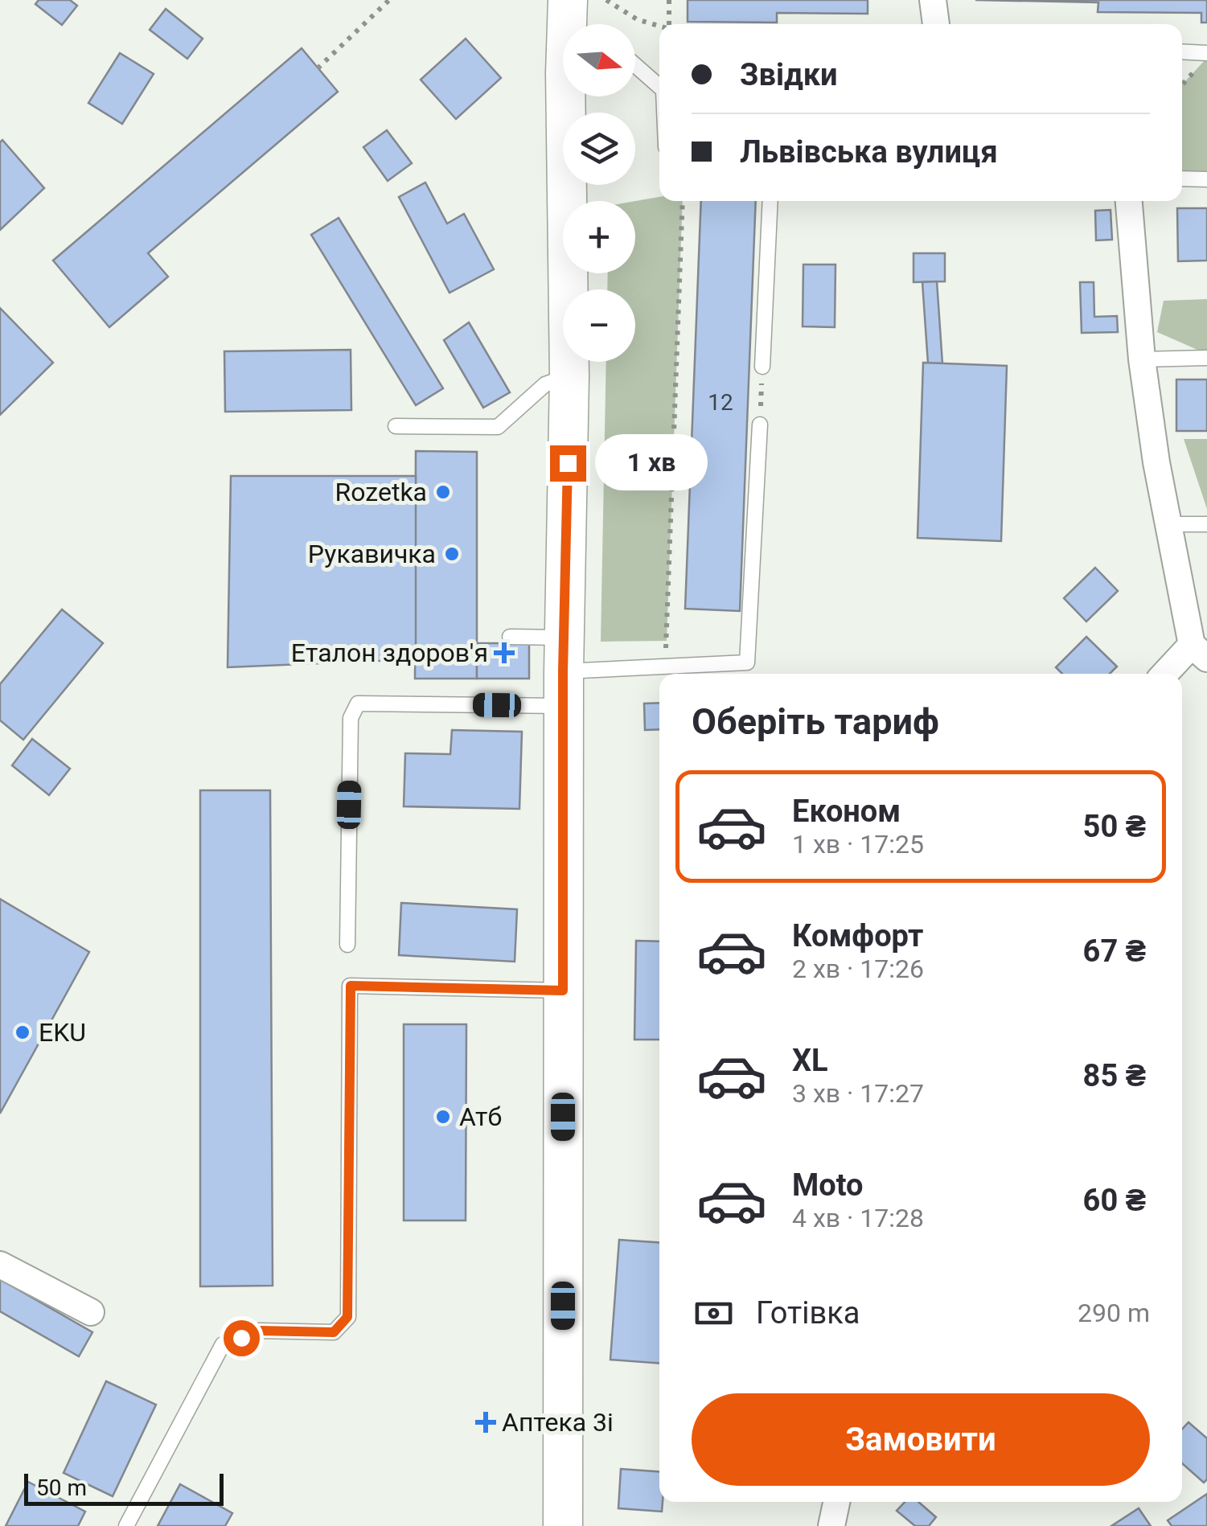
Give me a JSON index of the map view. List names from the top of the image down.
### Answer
{
  "places": {
    "other": [
      "Rozetka",
      "Рукавичка",
      "EKU",
      "Атб"
    ],
    "health": ["Еталон здоров'я", "Аптека 3і"]
  },
  "house_numbers": ["12"],
  "scale_bar": "50 m",
  "north": "right",
  "page": {
    "map_buttons": ["+", "−"],
    "banner": ["Звідки", "Львівська вулиця"],
    "bubble": "1 хв",
    "heading": "Оберіть тариф",
    "list": [
      {
        "name": "Економ",
        "note": "1 хв · 17:25",
        "value": "50 ₴"
      },
      {
        "name": "Комфорт",
        "note": "2 хв · 17:26",
        "value": "67 ₴"
      },
      {
        "name": "XL",
        "note": "3 хв · 17:27",
        "value": "85 ₴"
      },
      {
        "name": "Moto",
        "note": "4 хв · 17:28",
        "value": "60 ₴"
      }
    ],
    "pay": ["Готівка", "290 m"],
    "buttons": "Замовити",
    "scale": "50 m"
  }
}
